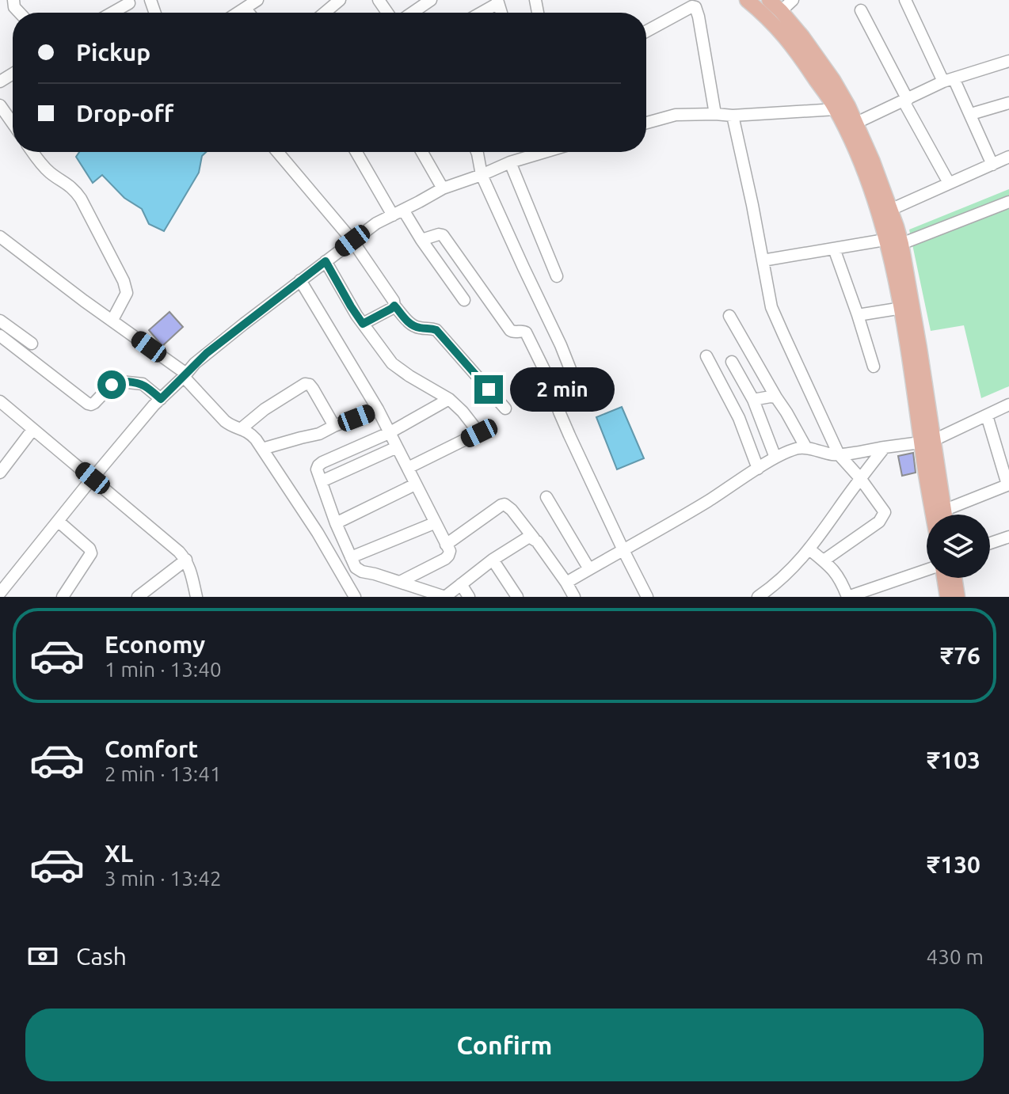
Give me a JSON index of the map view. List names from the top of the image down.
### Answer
{
  "page": {
    "banner": ["Pickup", "Drop-off"],
    "bubble": "2 min",
    "list": [
      {
        "name": "Economy",
        "note": "1 min · 13:40",
        "value": "₹76"
      },
      {
        "name": "Comfort",
        "note": "2 min · 13:41",
        "value": "₹103"
      },
      {
        "name": "XL",
        "note": "3 min · 13:42",
        "value": "₹130"
      }
    ],
    "pay": ["Cash", "430 m"],
    "buttons": "Confirm"
  }
}
